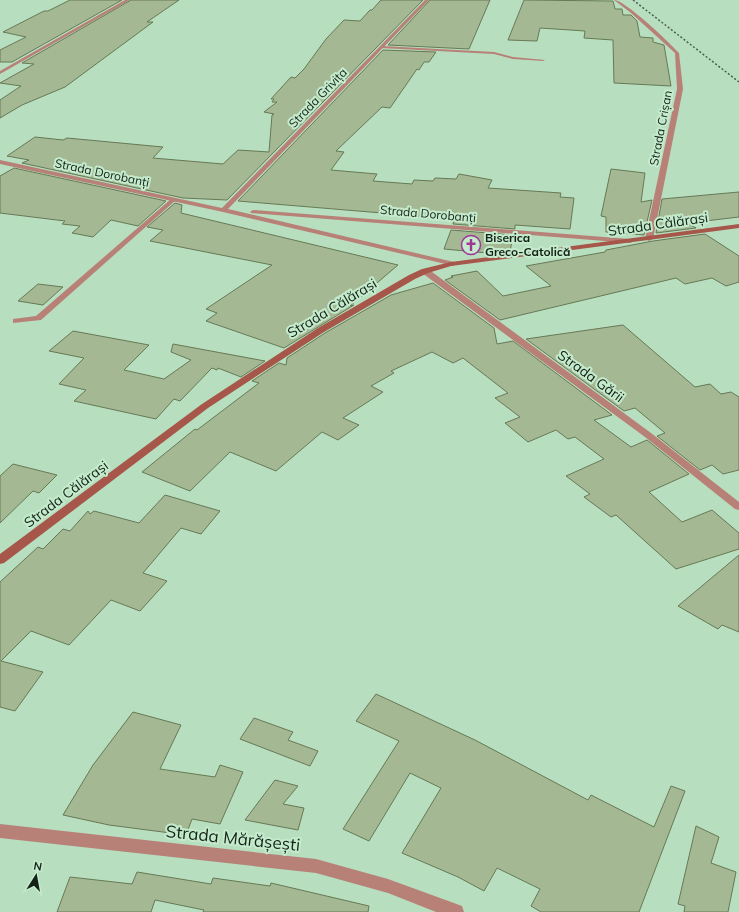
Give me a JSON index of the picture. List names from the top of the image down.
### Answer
{
  "streets": {
    "main road": ["Strada Călărași"],
    "street": [
      "Strada Grivița",
      "Strada Crișan",
      "Strada Dorobanți",
      "Strada Gării",
      "Strada Mărășești"
    ]
  },
  "crossings": [
    ["Strada Grivița", "Strada Dorobanți"],
    ["Strada Crișan", "Strada Călărași"],
    ["Strada Dorobanți", "Strada Călărași"],
    ["Strada Călărași", "Strada Gării"]
  ],
  "places": {
    "church": ["Biserica Greco-Catolică"]
  },
  "north": "top"
}
